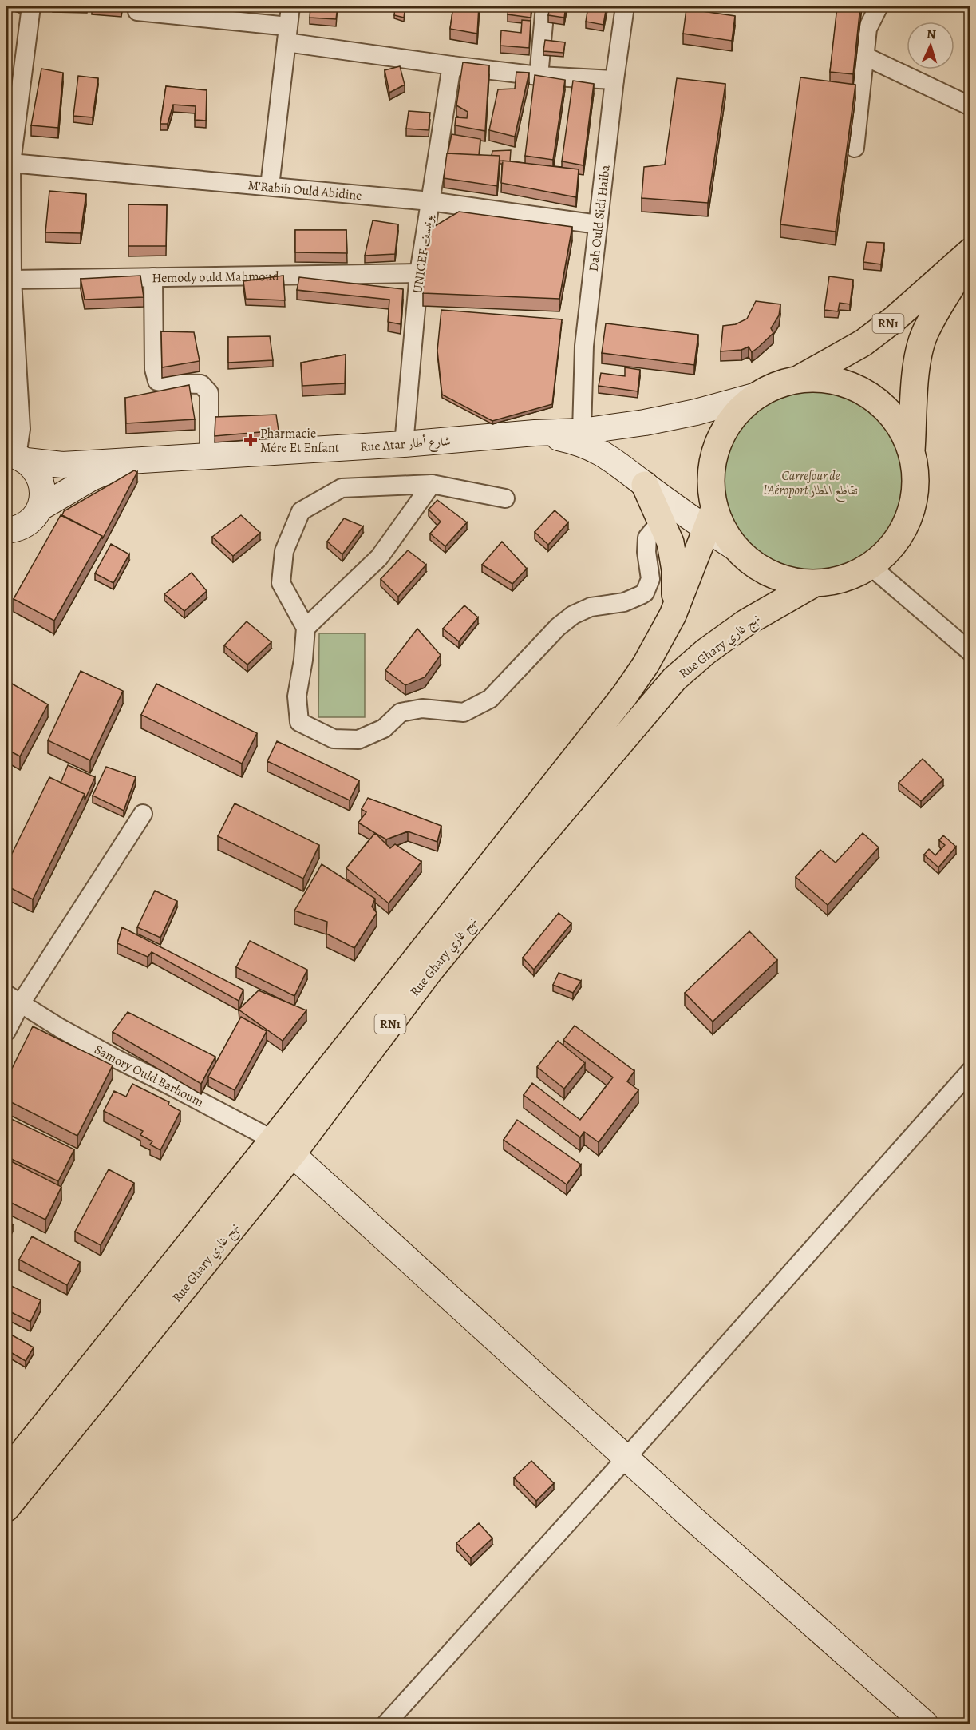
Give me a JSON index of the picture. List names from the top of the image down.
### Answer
{
  "streets": {
    "highway": ["RN1", "Rue Ghary نهج غاري"],
    "street": [
      "M'Rabih Ould Abidine",
      "Dah Ould Sidi Haiba",
      "UNICEF يونيسف",
      "Hemody ould Mahmoud",
      "Rue Atar شارع أطار",
      "Samory Ould Barhoum"
    ]
  },
  "crossings": [
    ["M'Rabih Ould Abidine", "Dah Ould Sidi Haiba"],
    ["M'Rabih Ould Abidine", "UNICEF يونيسف"],
    ["Dah Ould Sidi Haiba", "Rue Atar شارع أطار"],
    ["UNICEF يونيسف", "Hemody ould Mahmoud"],
    ["UNICEF يونيسف", "Rue Atar شارع أطار"],
    ["Rue Atar شارع أطار", "Rue Ghary نهج غاري"],
    ["Rue Ghary نهج غاري", "Samory Ould Barhoum"]
  ],
  "parks": ["Carrefour de l'Aéroport تقاطع المطار"],
  "places": {
    "health": ["Pharmacie Mére Et Enfant"]
  },
  "north": "top"
}
